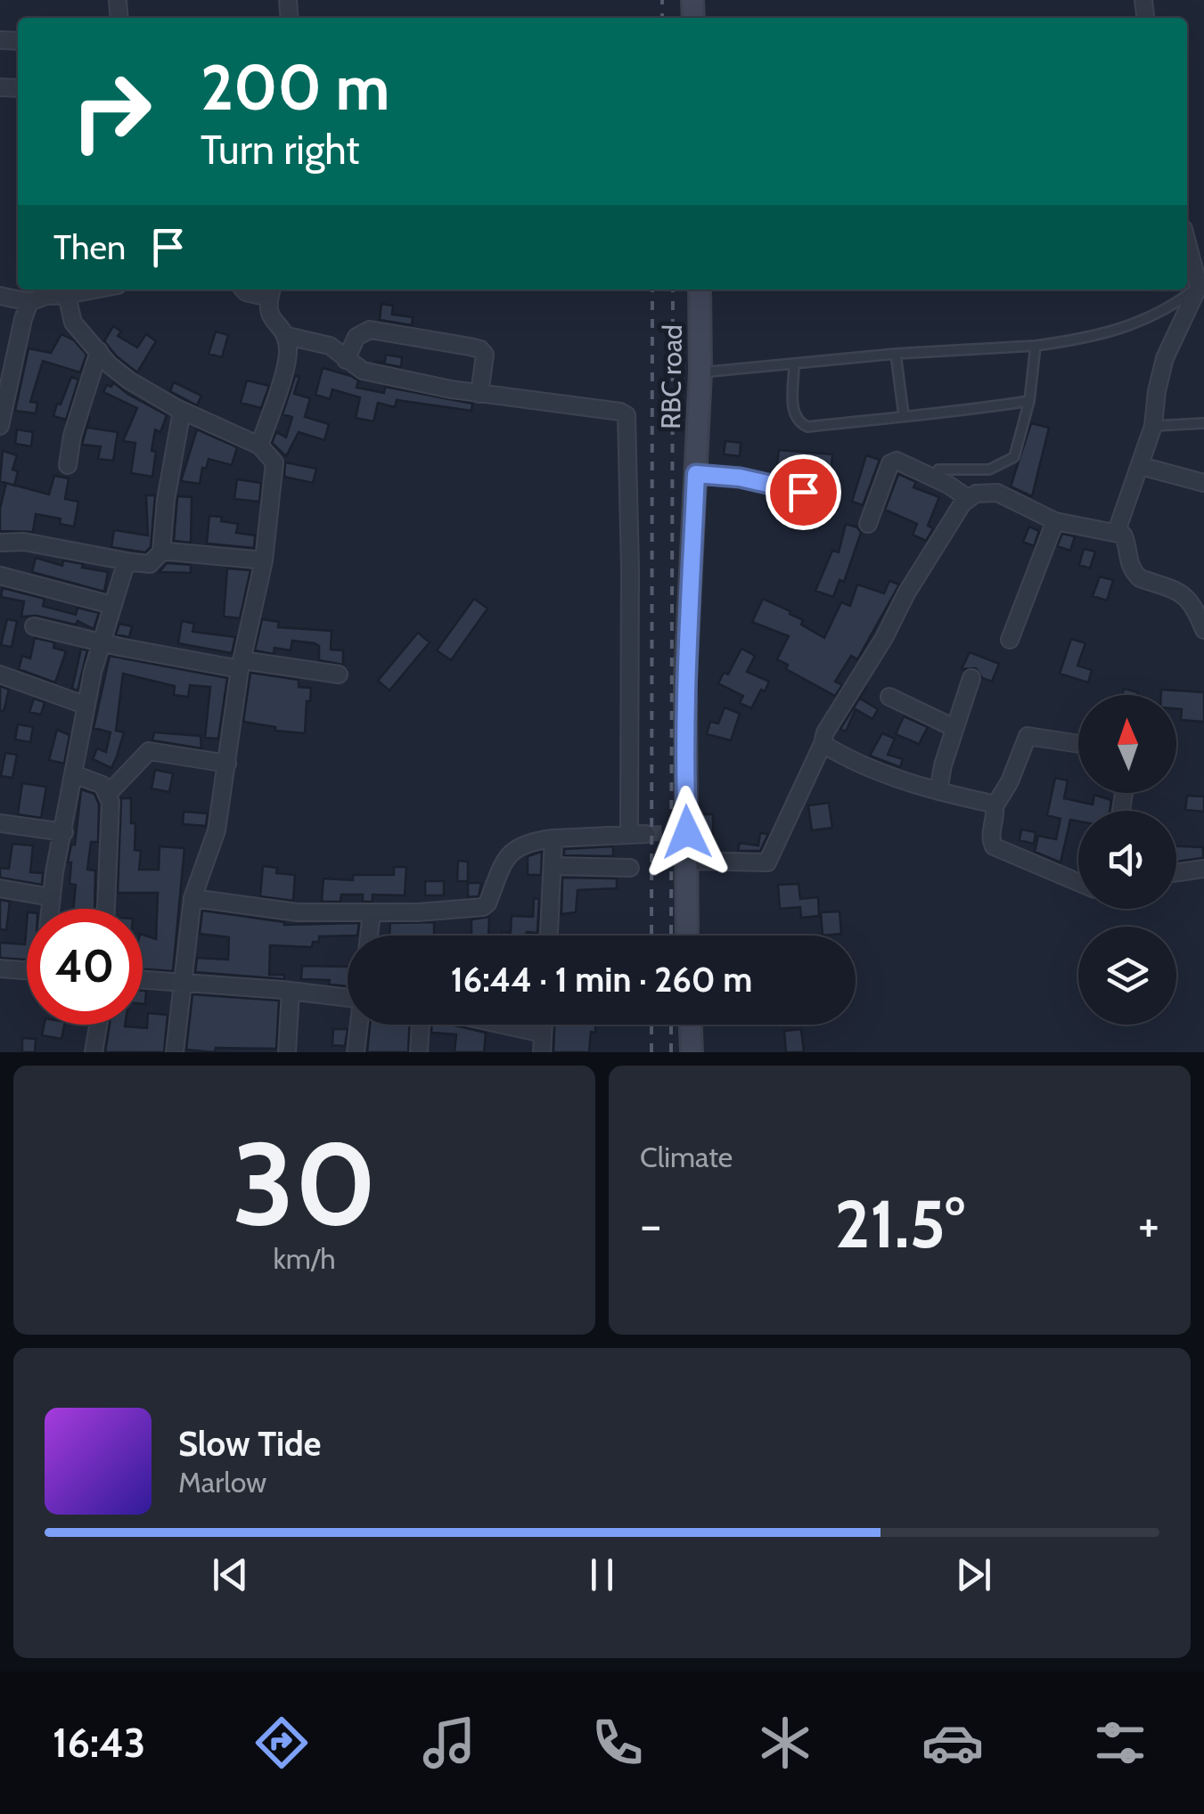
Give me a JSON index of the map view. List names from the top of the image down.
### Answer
{
  "streets": {
    "street": ["RBC road"]
  },
  "north": "top",
  "page": {
    "turn": ["200 m", "Turn right"],
    "then": "Then",
    "limit": "40",
    "trip": "16:44 · 1 min · 260 m",
    "tile": [
      ["30", "km/h"],
      "Climate"
    ],
    "heat": ["−", "21.5°", "+"],
    "song": ["Slow Tide", "Marlow"],
    "tabs": "16:43"
  }
}
